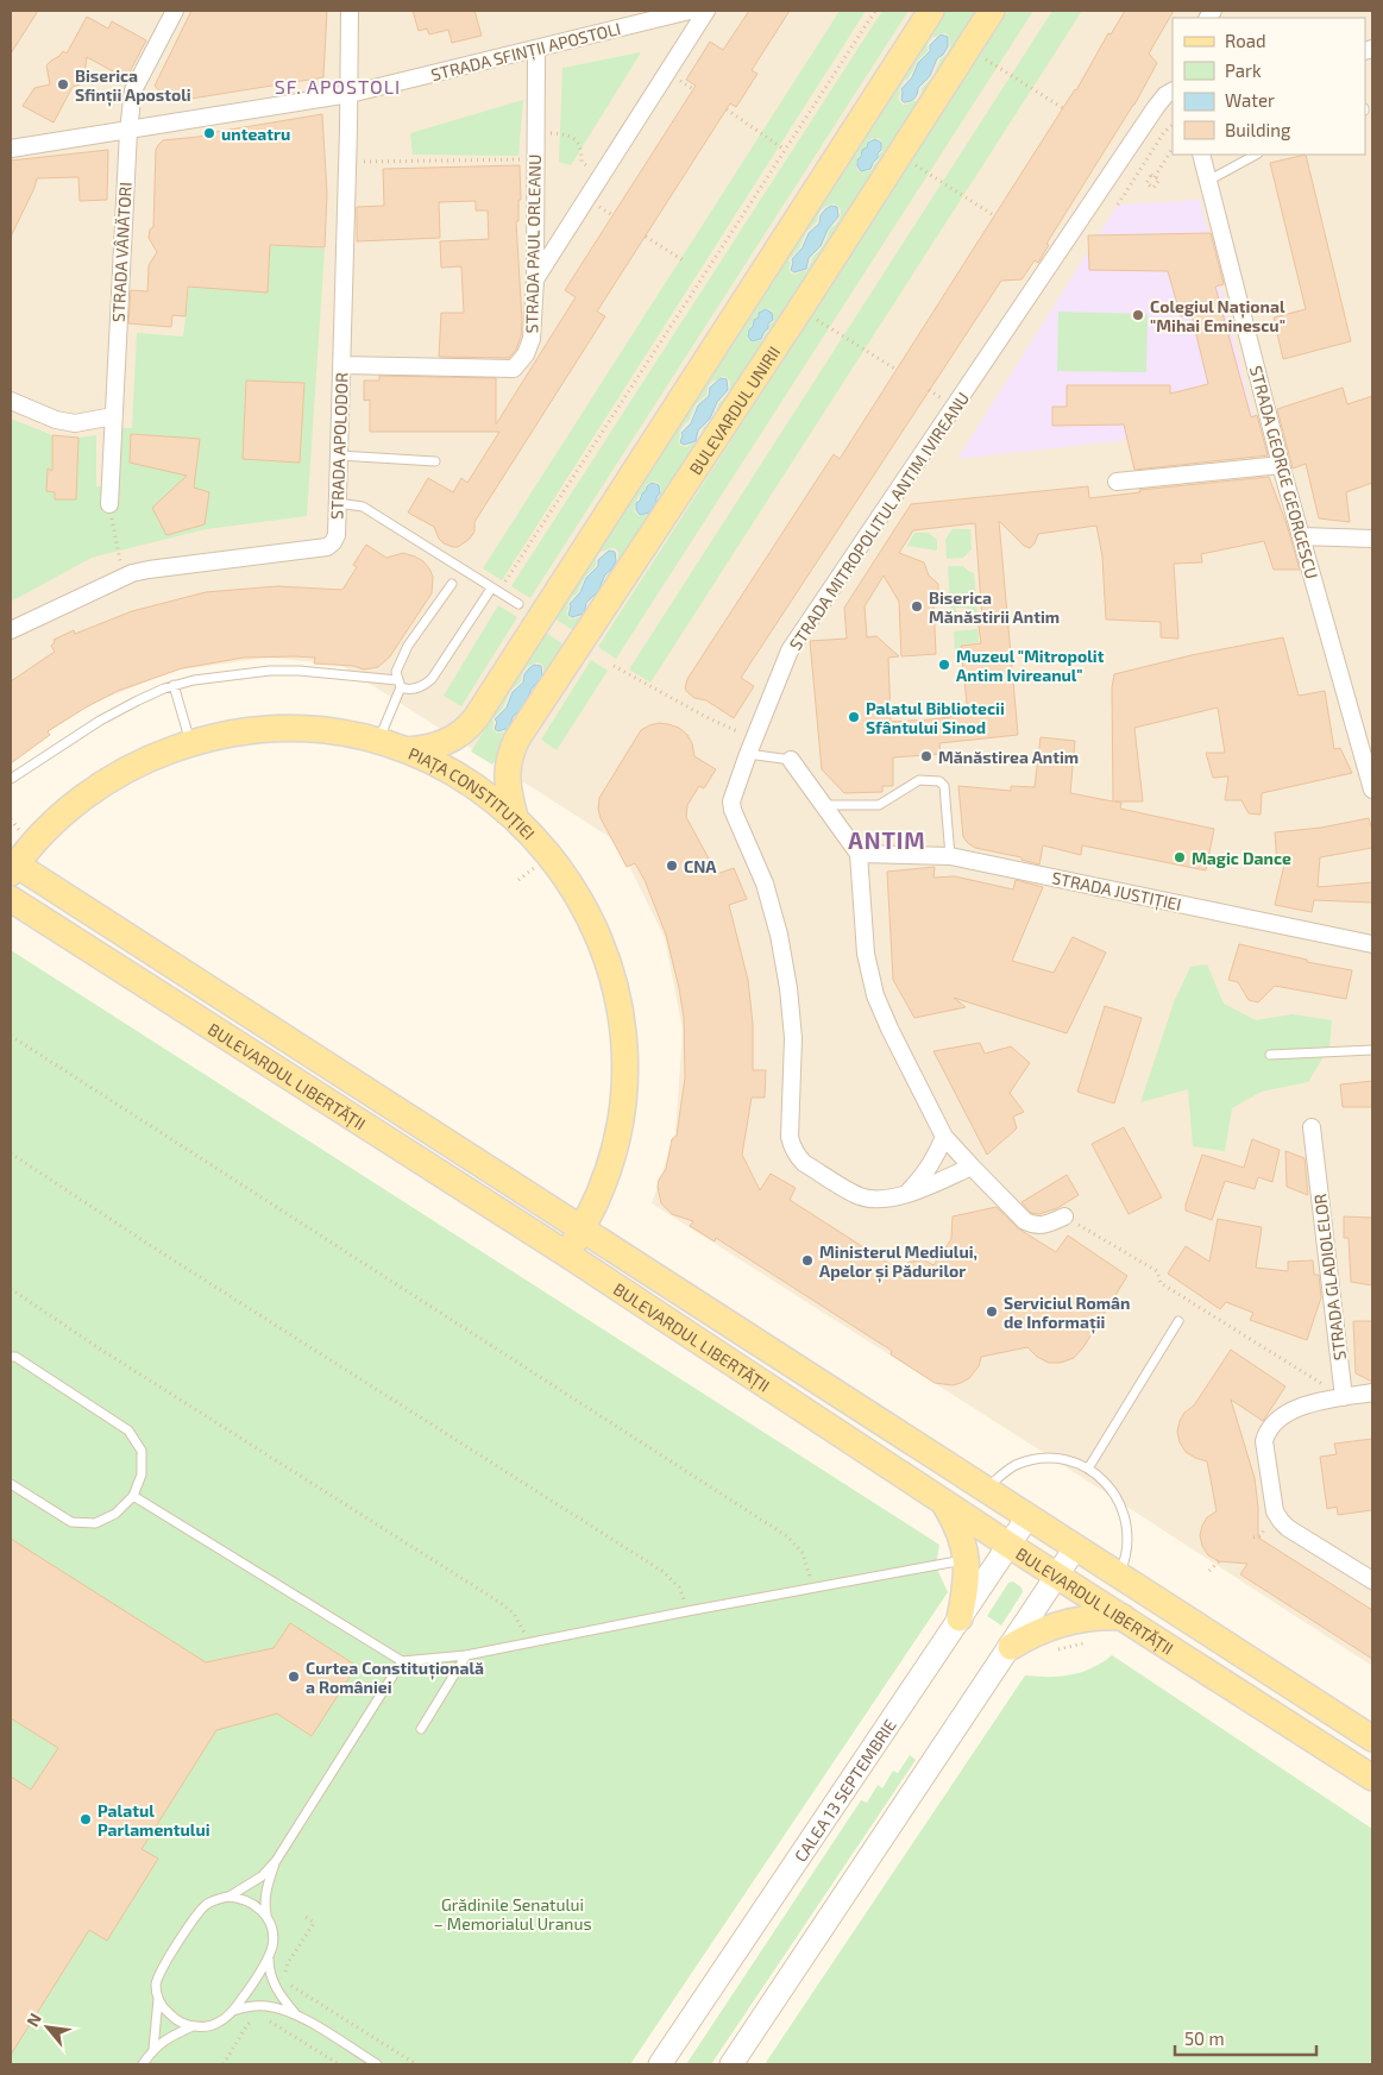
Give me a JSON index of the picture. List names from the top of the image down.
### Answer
{
  "streets": {
    "main road": [
      "BULEVARDUL UNIRII",
      "PIAȚA CONSTITUȚIEI",
      "BULEVARDUL LIBERTĂȚII",
      "CALEA 13 SEPTEMBRIE"
    ],
    "street": [
      "STRADA SFINȚII APOSTOLI",
      "STRADA PAUL ORLEANU",
      "STRADA VÂNĂTORI",
      "STRADA APOLODOR",
      "STRADA GEORGE GEORGESCU",
      "STRADA MITROPOLITUL ANTIM IVIREANU",
      "STRADA JUSTIȚIEI",
      "STRADA GLADIOLELOR"
    ]
  },
  "crossings": [
    ["STRADA SFINȚII APOSTOLI", "STRADA PAUL ORLEANU"],
    ["STRADA SFINȚII APOSTOLI", "STRADA VÂNĂTORI"],
    ["STRADA SFINȚII APOSTOLI", "STRADA APOLODOR"],
    ["STRADA PAUL ORLEANU", "STRADA APOLODOR"],
    ["BULEVARDUL UNIRII", "PIAȚA CONSTITUȚIEI"],
    ["PIAȚA CONSTITUȚIEI", "BULEVARDUL LIBERTĂȚII"],
    ["BULEVARDUL LIBERTĂȚII", "CALEA 13 SEPTEMBRIE"]
  ],
  "districts": ["SF. APOSTOLI", "ANTIM"],
  "parks": ["Grădinile Senatului – Memorialul Uranus"],
  "places": [
    "Biserica Sfinții Apostoli",
    "unteatru",
    "Colegiul Național \"Mihai Eminescu\"",
    "Biserica Mănăstirii Antim",
    "Muzeul \"Mitropolit Antim Ivireanul\"",
    "Palatul Bibliotecii Sfântului Sinod",
    "Mănăstirea Antim",
    "Magic Dance",
    "CNA",
    "Ministerul Mediului, Apelor și Pădurilor",
    "Serviciul Român de Informații",
    "Curtea Constituțională a României",
    "Palatul Parlamentului"
  ],
  "legend": [
    "Road",
    "Park",
    "Water",
    "Building"
  ],
  "scale_bar": "50 m",
  "north": "top left"
}
